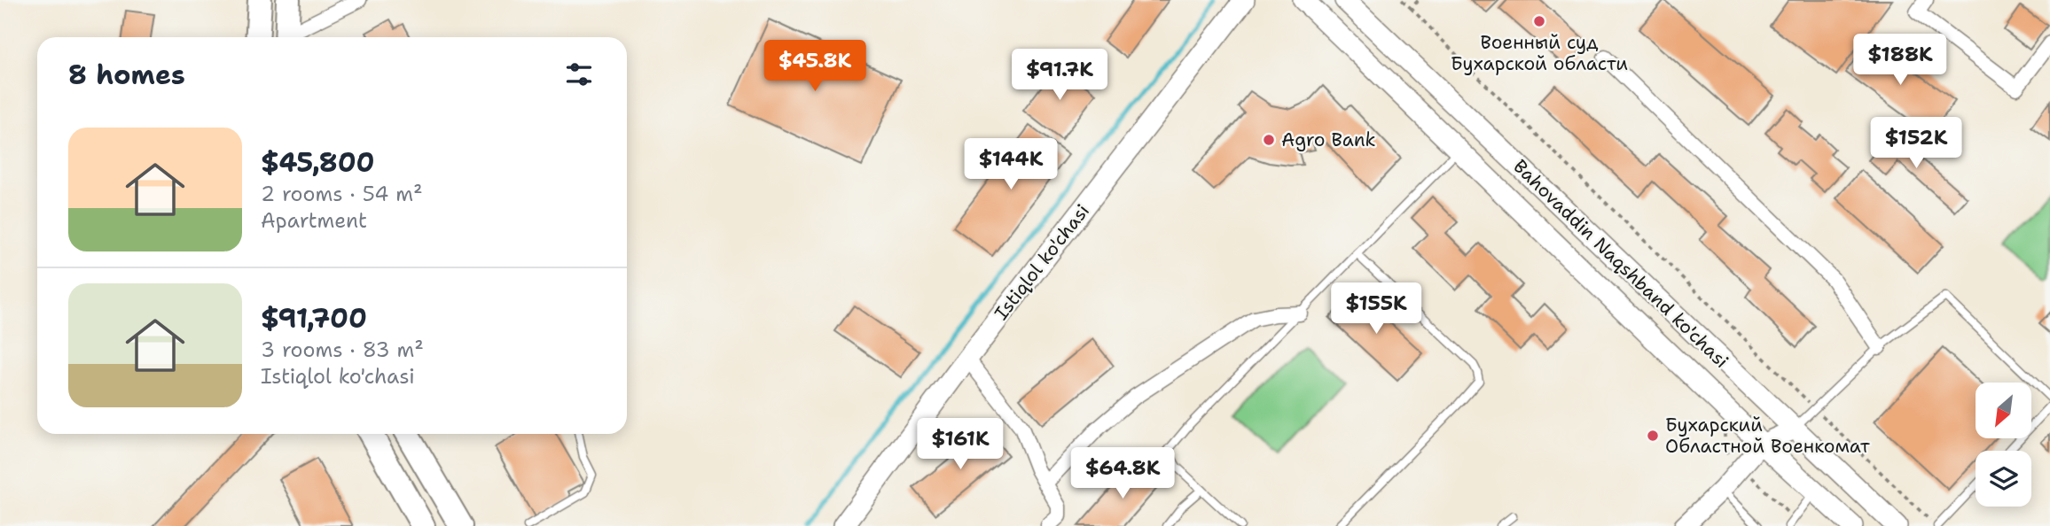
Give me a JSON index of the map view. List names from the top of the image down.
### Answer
{
  "streets": {
    "main road": ["Istiqlol ko'chasi", "Bahovaddin Naqshband ko'chasi"]
  },
  "places": ["Военный суд Бухарской области", "Agro Bank", "Бухарский Областной Военкомат"],
  "north": "bottom left",
  "page": {
    "price": [
      "$188K",
      "$45.8K",
      "$91.7K",
      "$152K",
      "$144K",
      "$155K",
      "$161K",
      "$64.8K"
    ],
    "heading": "8 homes",
    "list": [
      {
        "name": "$45,800",
        "note": "2 rooms · 54 m² · Apartment"
      },
      {
        "name": "$91,700",
        "note": "3 rooms · 83 m² · Istiqlol ko'chasi"
      }
    ]
  }
}
